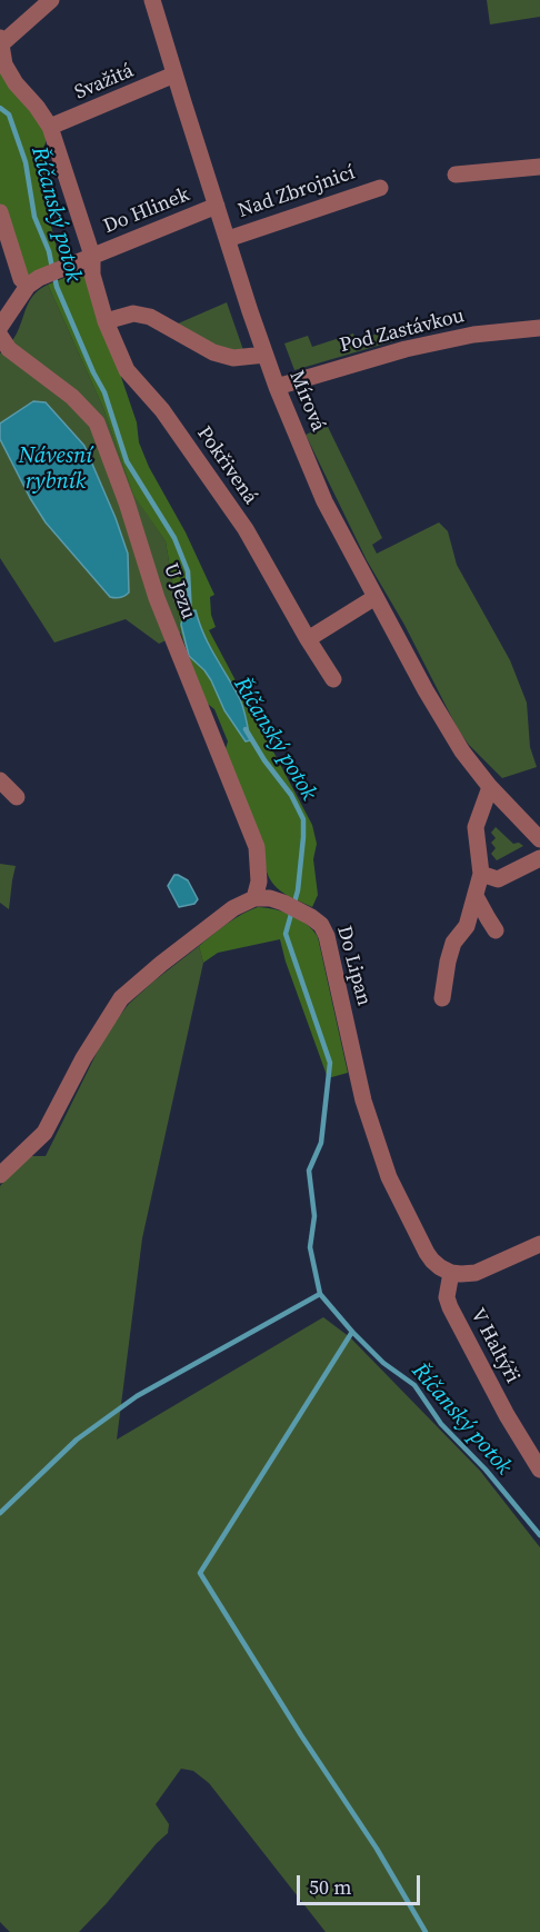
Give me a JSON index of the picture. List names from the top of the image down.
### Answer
{
  "streets": {
    "street": [
      "Svažitá",
      "Nad Zbrojnicí",
      "Do Hlinek",
      "Pod Zastávkou",
      "Mírová",
      "Pokřivená",
      "U Jezu",
      "Do Lipan",
      "V Haltýři"
    ]
  },
  "crossings": [
    ["Svažitá", "Mírová"],
    ["Svažitá", "Pokřivená"],
    ["Nad Zbrojnicí", "Mírová"],
    ["Do Hlinek", "Mírová"],
    ["Do Hlinek", "Pokřivená"],
    ["Pod Zastávkou", "Mírová"],
    ["U Jezu", "Do Lipan"],
    ["Do Lipan", "V Haltýři"]
  ],
  "water": ["Říčanský potok", "Návesní rybník"],
  "scale_bar": "50 m"
}
